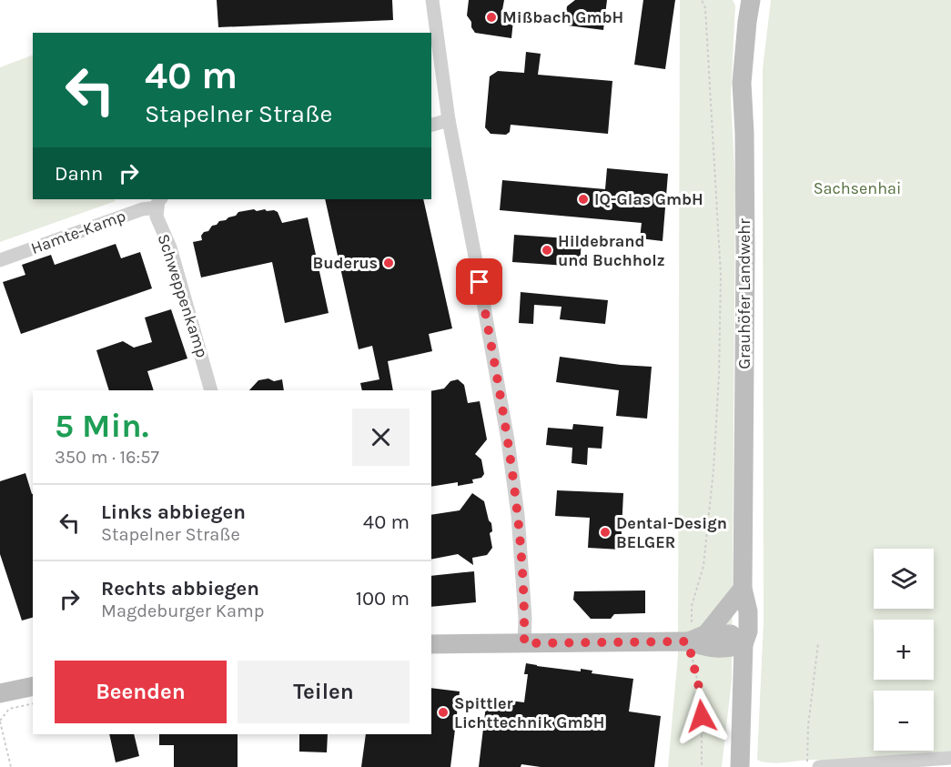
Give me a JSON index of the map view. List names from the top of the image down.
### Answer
{
  "streets": {
    "street": ["Hamte-Kamp", "Grauhöfer Landwehr", "Schweppenkamp"]
  },
  "crossings": [
    ["Hamte-Kamp", "Schweppenkamp"]
  ],
  "parks": ["Sachsenhai"],
  "places": [
    "Mißbach GmbH",
    "IQ-Glas GmbH",
    "Hildebrand und Buchholz",
    "Buderus",
    "Dental-Design BELGER",
    "Spittler Lichttechnik GmbH"
  ],
  "page": {
    "turn": ["40 m", "Stapelner Straße"],
    "then": "Dann",
    "heading": ["5 Min.", "350 m · 16:57"],
    "list": [
      {
        "name": "Links abbiegen",
        "note": "Stapelner Straße",
        "value": "40 m"
      },
      {
        "name": "Rechts abbiegen",
        "note": "Magdeburger Kamp",
        "value": "100 m"
      }
    ],
    "map_buttons": ["+", "−"],
    "buttons": ["Beenden", "Teilen"]
  }
}
